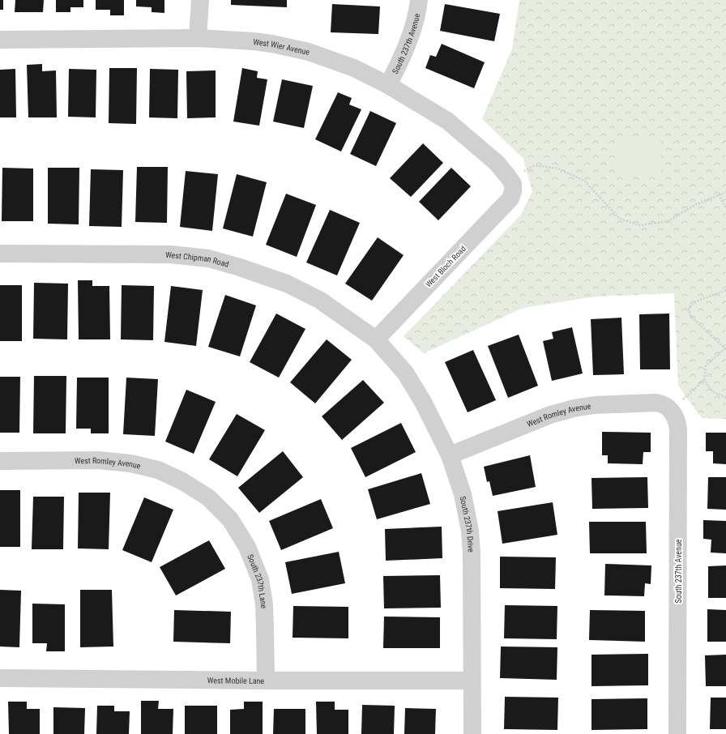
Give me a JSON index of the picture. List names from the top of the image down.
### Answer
{
  "streets": {
    "street": [
      "South 237th Avenue",
      "West Wier Avenue",
      "West Chipman Road",
      "West Bloch Road",
      "West Romley Avenue",
      "South 237th Drive",
      "South 237th Lane",
      "West Mobile Lane"
    ]
  },
  "crossings": [
    ["South 237th Avenue", "West Wier Avenue"],
    ["South 237th Avenue", "West Romley Avenue"],
    ["West Wier Avenue", "West Bloch Road"],
    ["West Chipman Road", "West Bloch Road"],
    ["West Chipman Road", "South 237th Drive"],
    ["West Bloch Road", "South 237th Drive"],
    ["West Romley Avenue", "South 237th Drive"],
    ["West Romley Avenue", "South 237th Lane"],
    ["South 237th Drive", "West Mobile Lane"],
    ["South 237th Lane", "West Mobile Lane"]
  ]
}
